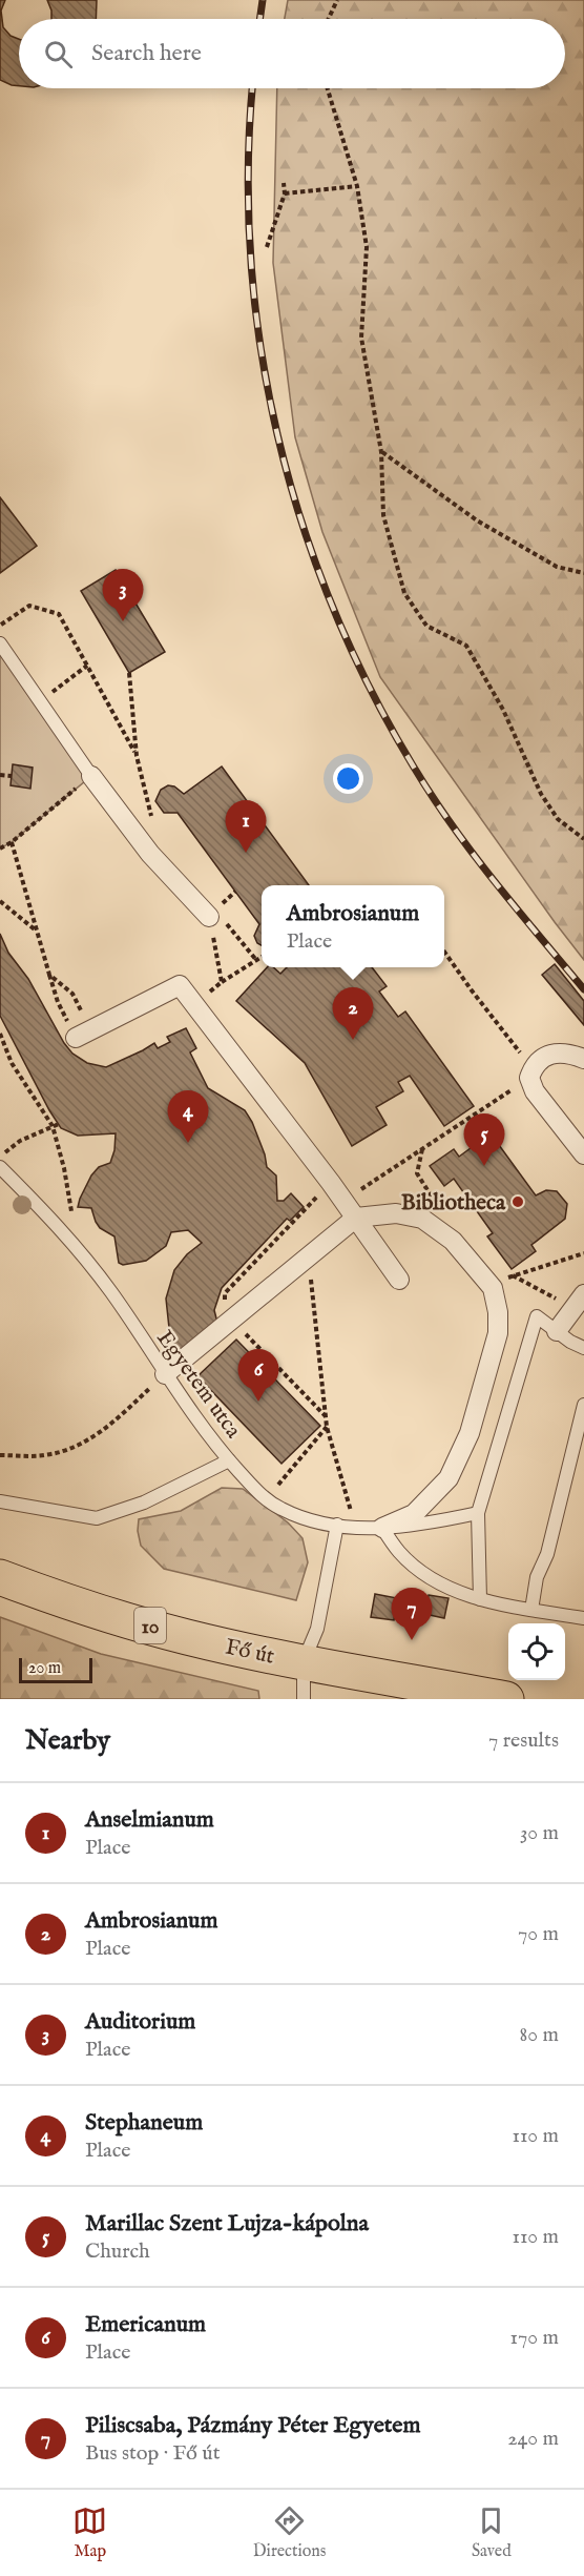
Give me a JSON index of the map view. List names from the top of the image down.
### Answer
{
  "streets": {
    "main road": ["10", "Fő út"],
    "lane": ["Egyetem utca"]
  },
  "places": ["Bibliotheca"],
  "scale_bar": "20 m",
  "page": {
    "search": "Search here",
    "pins": [
      "3",
      "1",
      "2",
      "4",
      "5",
      "6",
      "7"
    ],
    "popup": ["Ambrosianum", "Place"],
    "scale": "20 m",
    "heading": ["Nearby", "7 results"],
    "list": [
      {
        "mark": "1",
        "name": "Anselmianum",
        "note": "Place",
        "value": "30 m"
      },
      {
        "mark": "2",
        "name": "Ambrosianum",
        "note": "Place",
        "value": "70 m"
      },
      {
        "mark": "3",
        "name": "Auditorium",
        "note": "Place",
        "value": "80 m"
      },
      {
        "mark": "4",
        "name": "Stephaneum",
        "note": "Place",
        "value": "110 m"
      },
      {
        "mark": "5",
        "name": "Marillac Szent Lujza-kápolna",
        "note": "Church",
        "value": "110 m"
      },
      {
        "mark": "6",
        "name": "Emericanum",
        "note": "Place",
        "value": "170 m"
      },
      {
        "mark": "7",
        "name": "Piliscsaba, Pázmány Péter Egyetem",
        "note": "Bus stop · Fő út",
        "value": "240 m"
      }
    ],
    "nav": ["Map", "Directions", "Saved"]
  }
}
